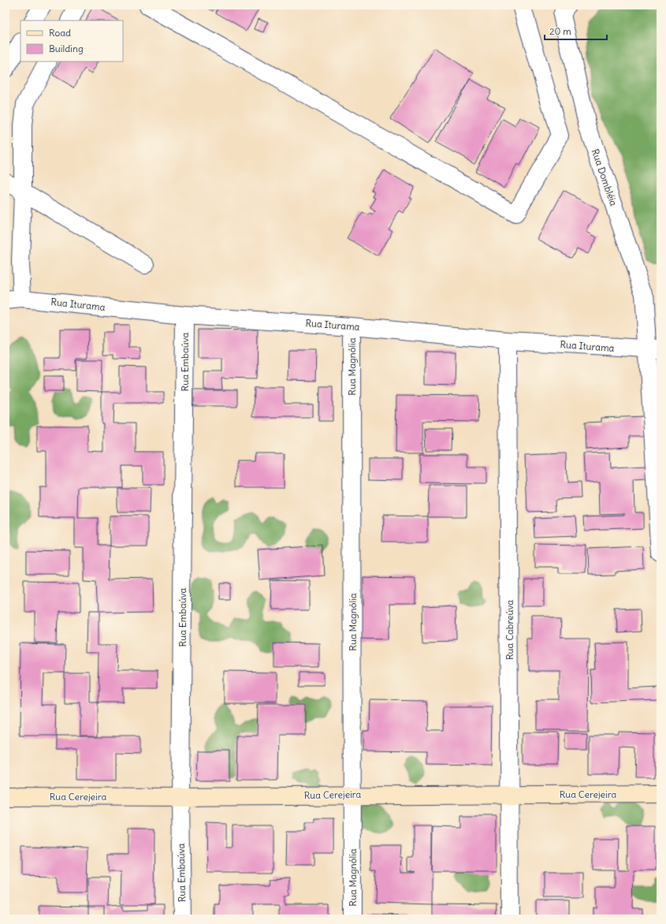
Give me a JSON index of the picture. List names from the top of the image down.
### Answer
{
  "streets": {
    "street": [
      "Rua Dombléia",
      "Rua Iturama",
      "Rua Embaúva",
      "Rua Magnólia",
      "Rua Cabreúva",
      "Rua Cerejeira"
    ]
  },
  "crossings": [
    ["Rua Dombléia", "Rua Iturama"],
    ["Rua Iturama", "Rua Embaúva"],
    ["Rua Iturama", "Rua Magnólia"],
    ["Rua Iturama", "Rua Cabreúva"],
    ["Rua Embaúva", "Rua Cerejeira"],
    ["Rua Magnólia", "Rua Cerejeira"],
    ["Rua Cabreúva", "Rua Cerejeira"]
  ],
  "legend": ["Road", "Building"],
  "scale_bar": "20 m"
}
